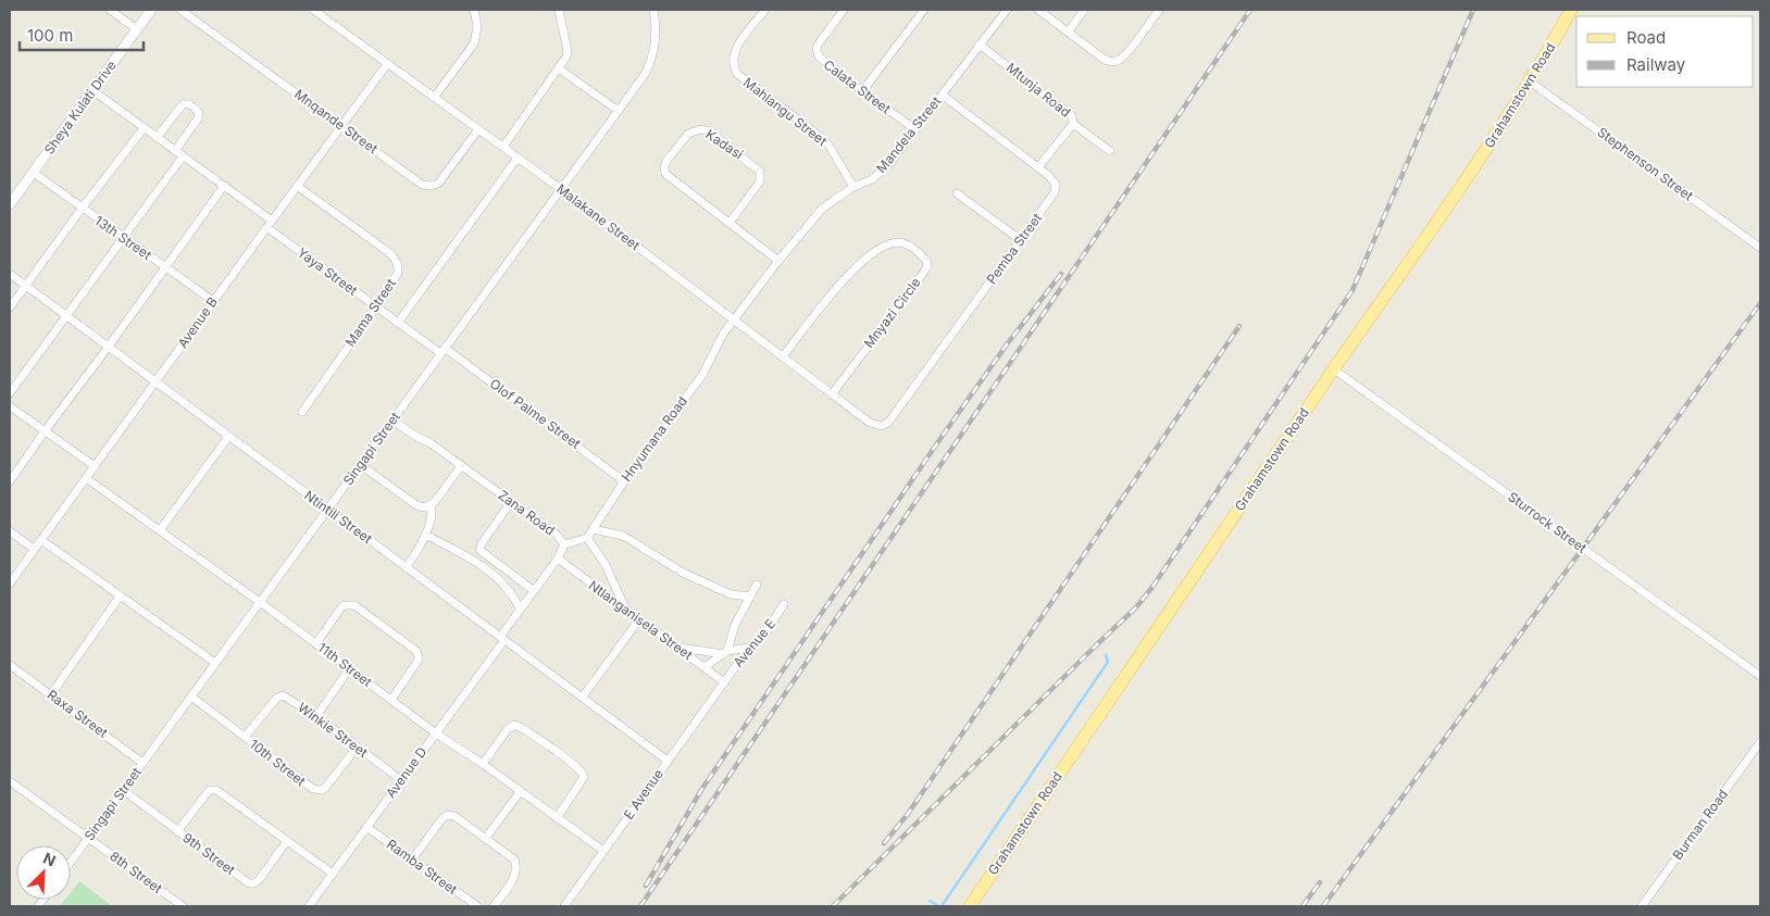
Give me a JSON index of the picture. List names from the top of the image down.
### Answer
{
  "streets": {
    "main road": ["Grahamstown Road"],
    "street": [
      "Calata Street",
      "Mtunja Road",
      "Sheya Kulati Drive",
      "Mahlangu Street",
      "Mnqande Street",
      "Mandela Street",
      "Kadasi",
      "Stephenson Street",
      "Malakane Street",
      "13th Street",
      "Pemba Street",
      "Yaya Street",
      "Mama Street",
      "Mnyazi Circle",
      "Avenue B",
      "Olof Palme Street",
      "Hnyumana Road",
      "Singapi Street",
      "Zana Road",
      "Ntintili Street",
      "Sturrock Street",
      "Ntlanganisela Street",
      "Avenue E",
      "11th Street",
      "Raxa Street",
      "Winkie Street",
      "10th Street",
      "Avenue D",
      "E Avenue",
      "Burman Road",
      "9th Street",
      "Ramba Street",
      "8th Street"
    ]
  },
  "crossings": [
    ["Calata Street", "Mandela Street"],
    ["Mtunja Road", "Mandela Street"],
    ["Mtunja Road", "Pemba Street"],
    ["Grahamstown Road", "Stephenson Street"],
    ["Grahamstown Road", "Sturrock Street"],
    ["Sheya Kulati Drive", "13th Street"],
    ["Mahlangu Street", "Mandela Street"],
    ["Mnqande Street", "Malakane Street"],
    ["Mnqande Street", "Avenue B"],
    ["Mandela Street", "Kadasi"],
    ["Mandela Street", "Malakane Street"],
    ["Mandela Street", "Pemba Street"],
    ["Mandela Street", "Hnyumana Road"],
    ["Malakane Street", "Pemba Street"],
    ["Malakane Street", "Mnyazi Circle"],
    ["Malakane Street", "Avenue B"],
    ["Malakane Street", "Hnyumana Road"],
    ["Malakane Street", "Singapi Street"],
    ["13th Street", "Avenue B"],
    ["Yaya Street", "Mama Street"],
    ["Yaya Street", "Avenue B"],
    ["Yaya Street", "Olof Palme Street"],
    ["Yaya Street", "Singapi Street"],
    ["Mama Street", "Avenue B"],
    ["Avenue B", "Ntintili Street"],
    ["Avenue B", "11th Street"],
    ["Olof Palme Street", "Hnyumana Road"],
    ["Olof Palme Street", "Singapi Street"],
    ["Singapi Street", "Zana Road"],
    ["Singapi Street", "Ntintili Street"],
    ["Singapi Street", "11th Street"],
    ["Singapi Street", "Raxa Street"],
    ["Singapi Street", "10th Street"],
    ["Singapi Street", "9th Street"],
    ["Singapi Street", "8th Street"],
    ["Zana Road", "Ntintili Street"],
    ["Zana Road", "Ntlanganisela Street"],
    ["Zana Road", "Avenue D"],
    ["Ntintili Street", "Avenue D"],
    ["Ntintili Street", "E Avenue"],
    ["Ntlanganisela Street", "Avenue E"],
    ["Ntlanganisela Street", "E Avenue"],
    ["Avenue E", "E Avenue"],
    ["11th Street", "Avenue D"],
    ["11th Street", "E Avenue"],
    ["Winkie Street", "10th Street"],
    ["Winkie Street", "Avenue D"],
    ["Avenue D", "Ramba Street"]
  ],
  "legend": ["Road", "Railway"],
  "scale_bar": "100 m",
  "north": "top right"
}
